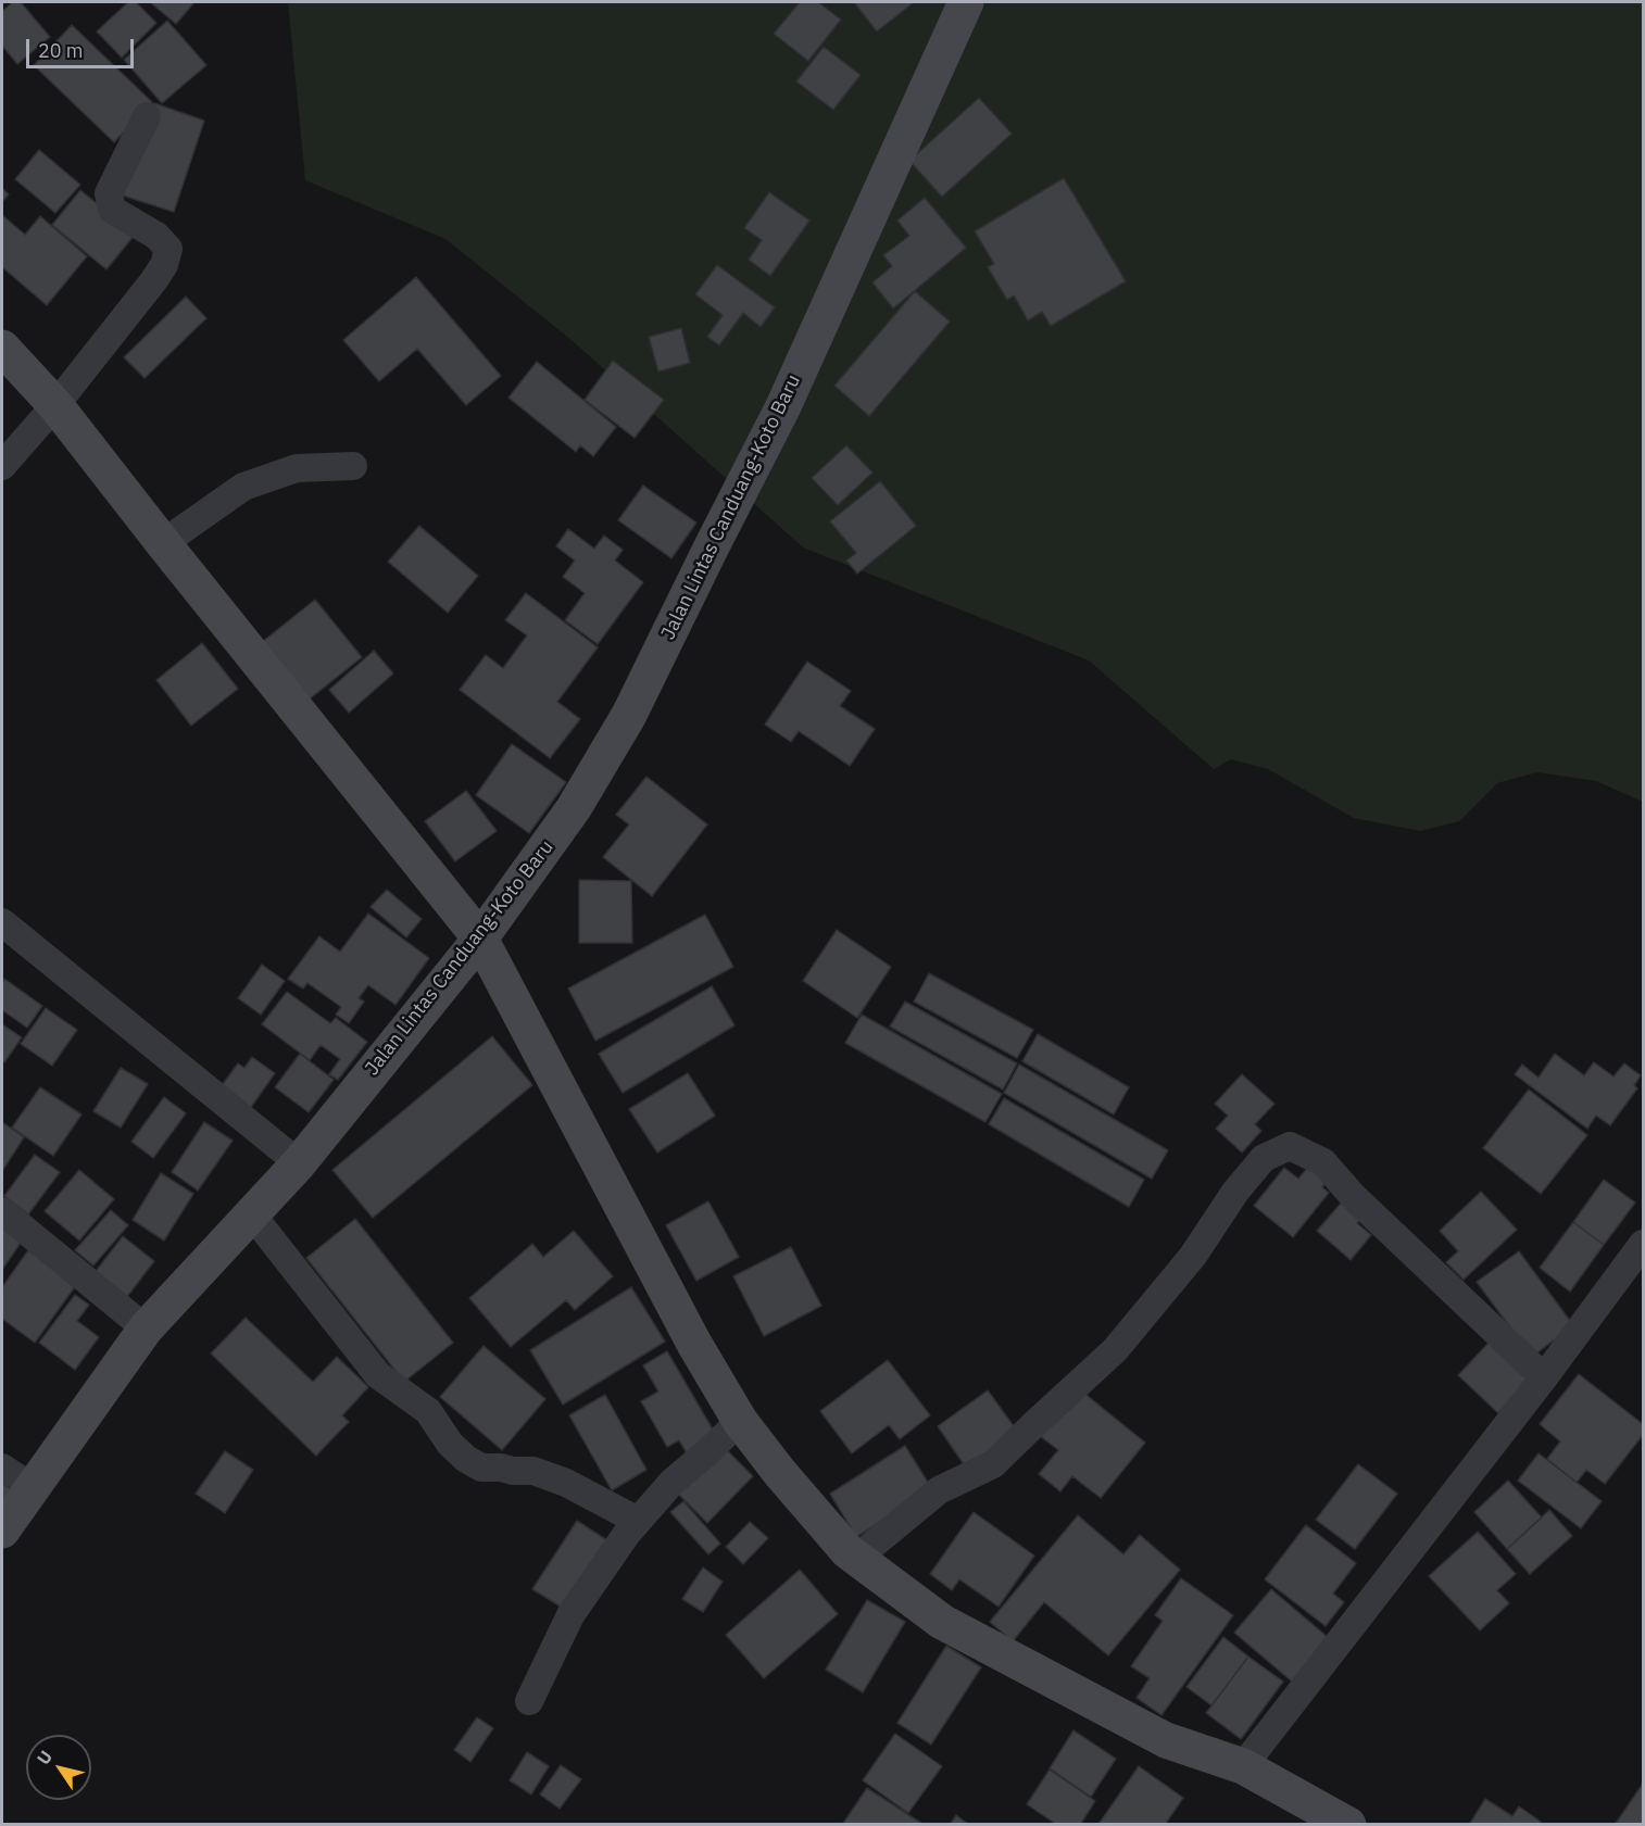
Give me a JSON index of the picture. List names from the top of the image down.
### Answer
{
  "streets": {
    "street": ["Jalan Lintas Canduang-Koto Baru"]
  },
  "scale_bar": "20 m",
  "north": "top left"
}
